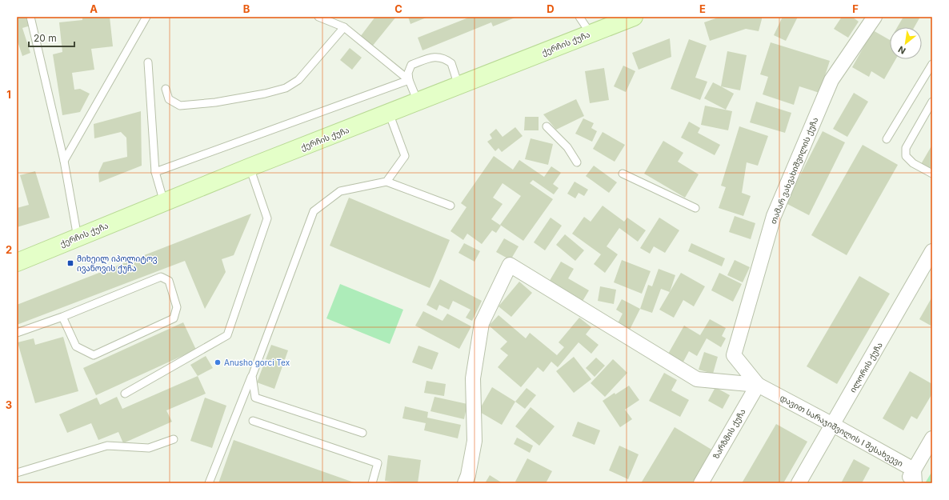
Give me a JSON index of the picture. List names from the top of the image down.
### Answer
{
  "streets": {
    "main road": ["ქერჩის ქუჩა"],
    "street": [
      "თამარ ვახვახიშვილის ქუჩა",
      "ილორის ქუჩა",
      "დავით სარაჯიშვილის I შესახვევი",
      "ზარზმის ქუჩა"
    ]
  },
  "crossings": [
    ["თამარ ვახვახიშვილის ქუჩა", "დავით სარაჯიშვილის I შესახვევი"],
    ["თამარ ვახვახიშვილის ქუჩა", "ზარზმის ქუჩა"],
    ["ილორის ქუჩა", "დავით სარაჯიშვილის I შესახვევი"],
    ["დავით სარაჯიშვილის I შესახვევი", "ზარზმის ქუჩა"]
  ],
  "places": {
    "transit": ["მიხეილ იპოლიტოვ ივანოვის ქუჩა"],
    "other": ["Anusho gorci Tex"]
  },
  "scale_bar": "20 m",
  "north": "bottom left",
  "grid": {
    "columns": [
      "A",
      "B",
      "C",
      "D",
      "E",
      "F"
    ],
    "rows": ["1", "2", "3"]
  }
}
